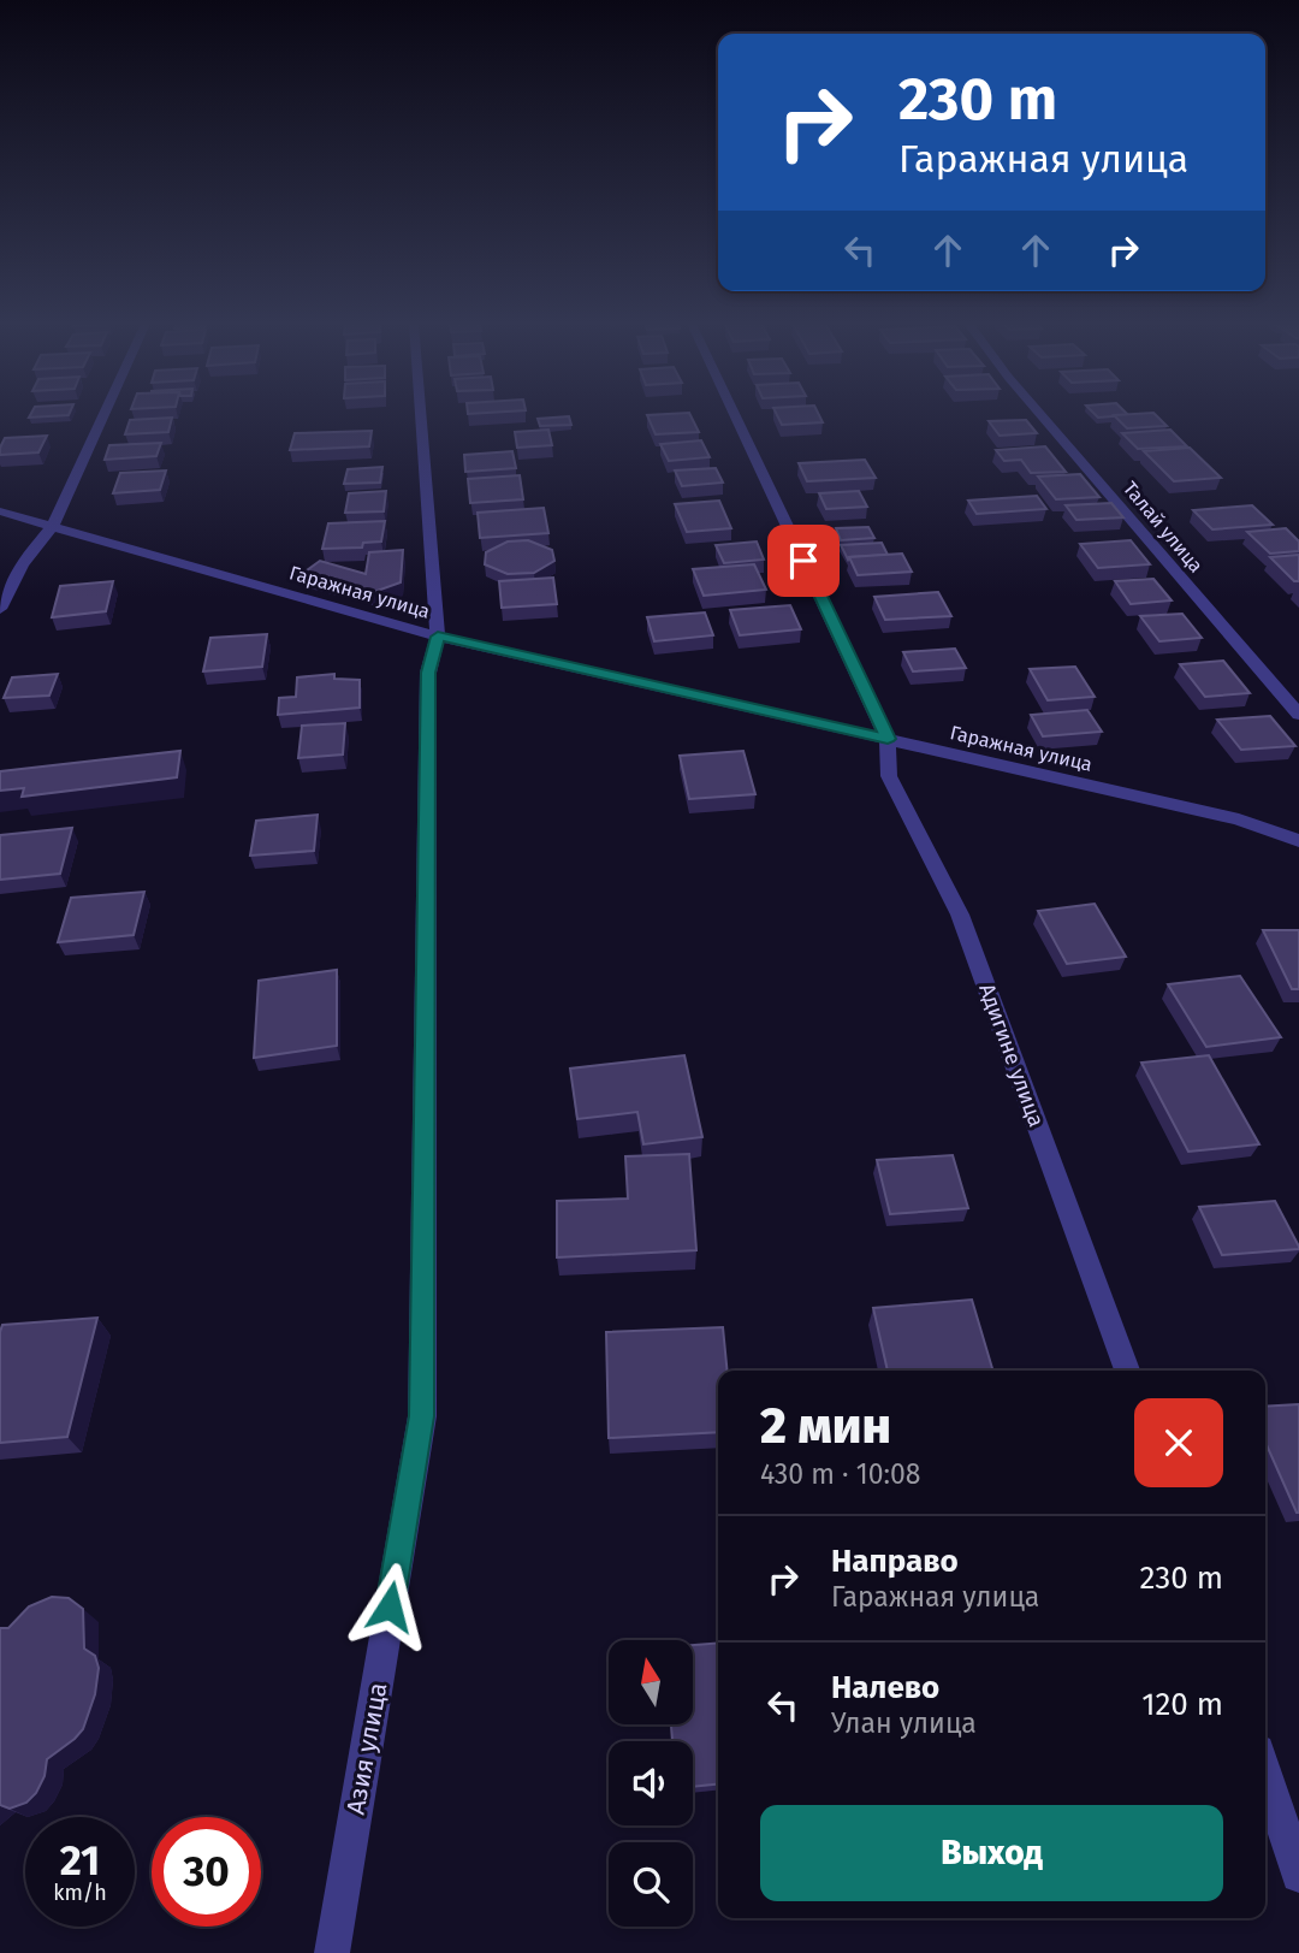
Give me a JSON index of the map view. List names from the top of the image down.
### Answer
{
  "streets": {
    "street": [
      "Талай улица",
      "Гаражная улица",
      "Адигине улица",
      "Азия улица"
    ]
  },
  "crossings": [
    ["Гаражная улица", "Адигине улица"],
    ["Гаражная улица", "Азия улица"]
  ],
  "north": "top",
  "page": {
    "turn": ["230 m", "Гаражная улица"],
    "heading": ["2 мин", "430 m · 10:08"],
    "list": [
      {
        "name": "Направо",
        "note": "Гаражная улица",
        "value": "230 m"
      },
      {
        "name": "Налево",
        "note": "Улан улица",
        "value": "120 m"
      }
    ],
    "buttons": "Выход",
    "speed": "21 km/h",
    "limit": "30"
  }
}
